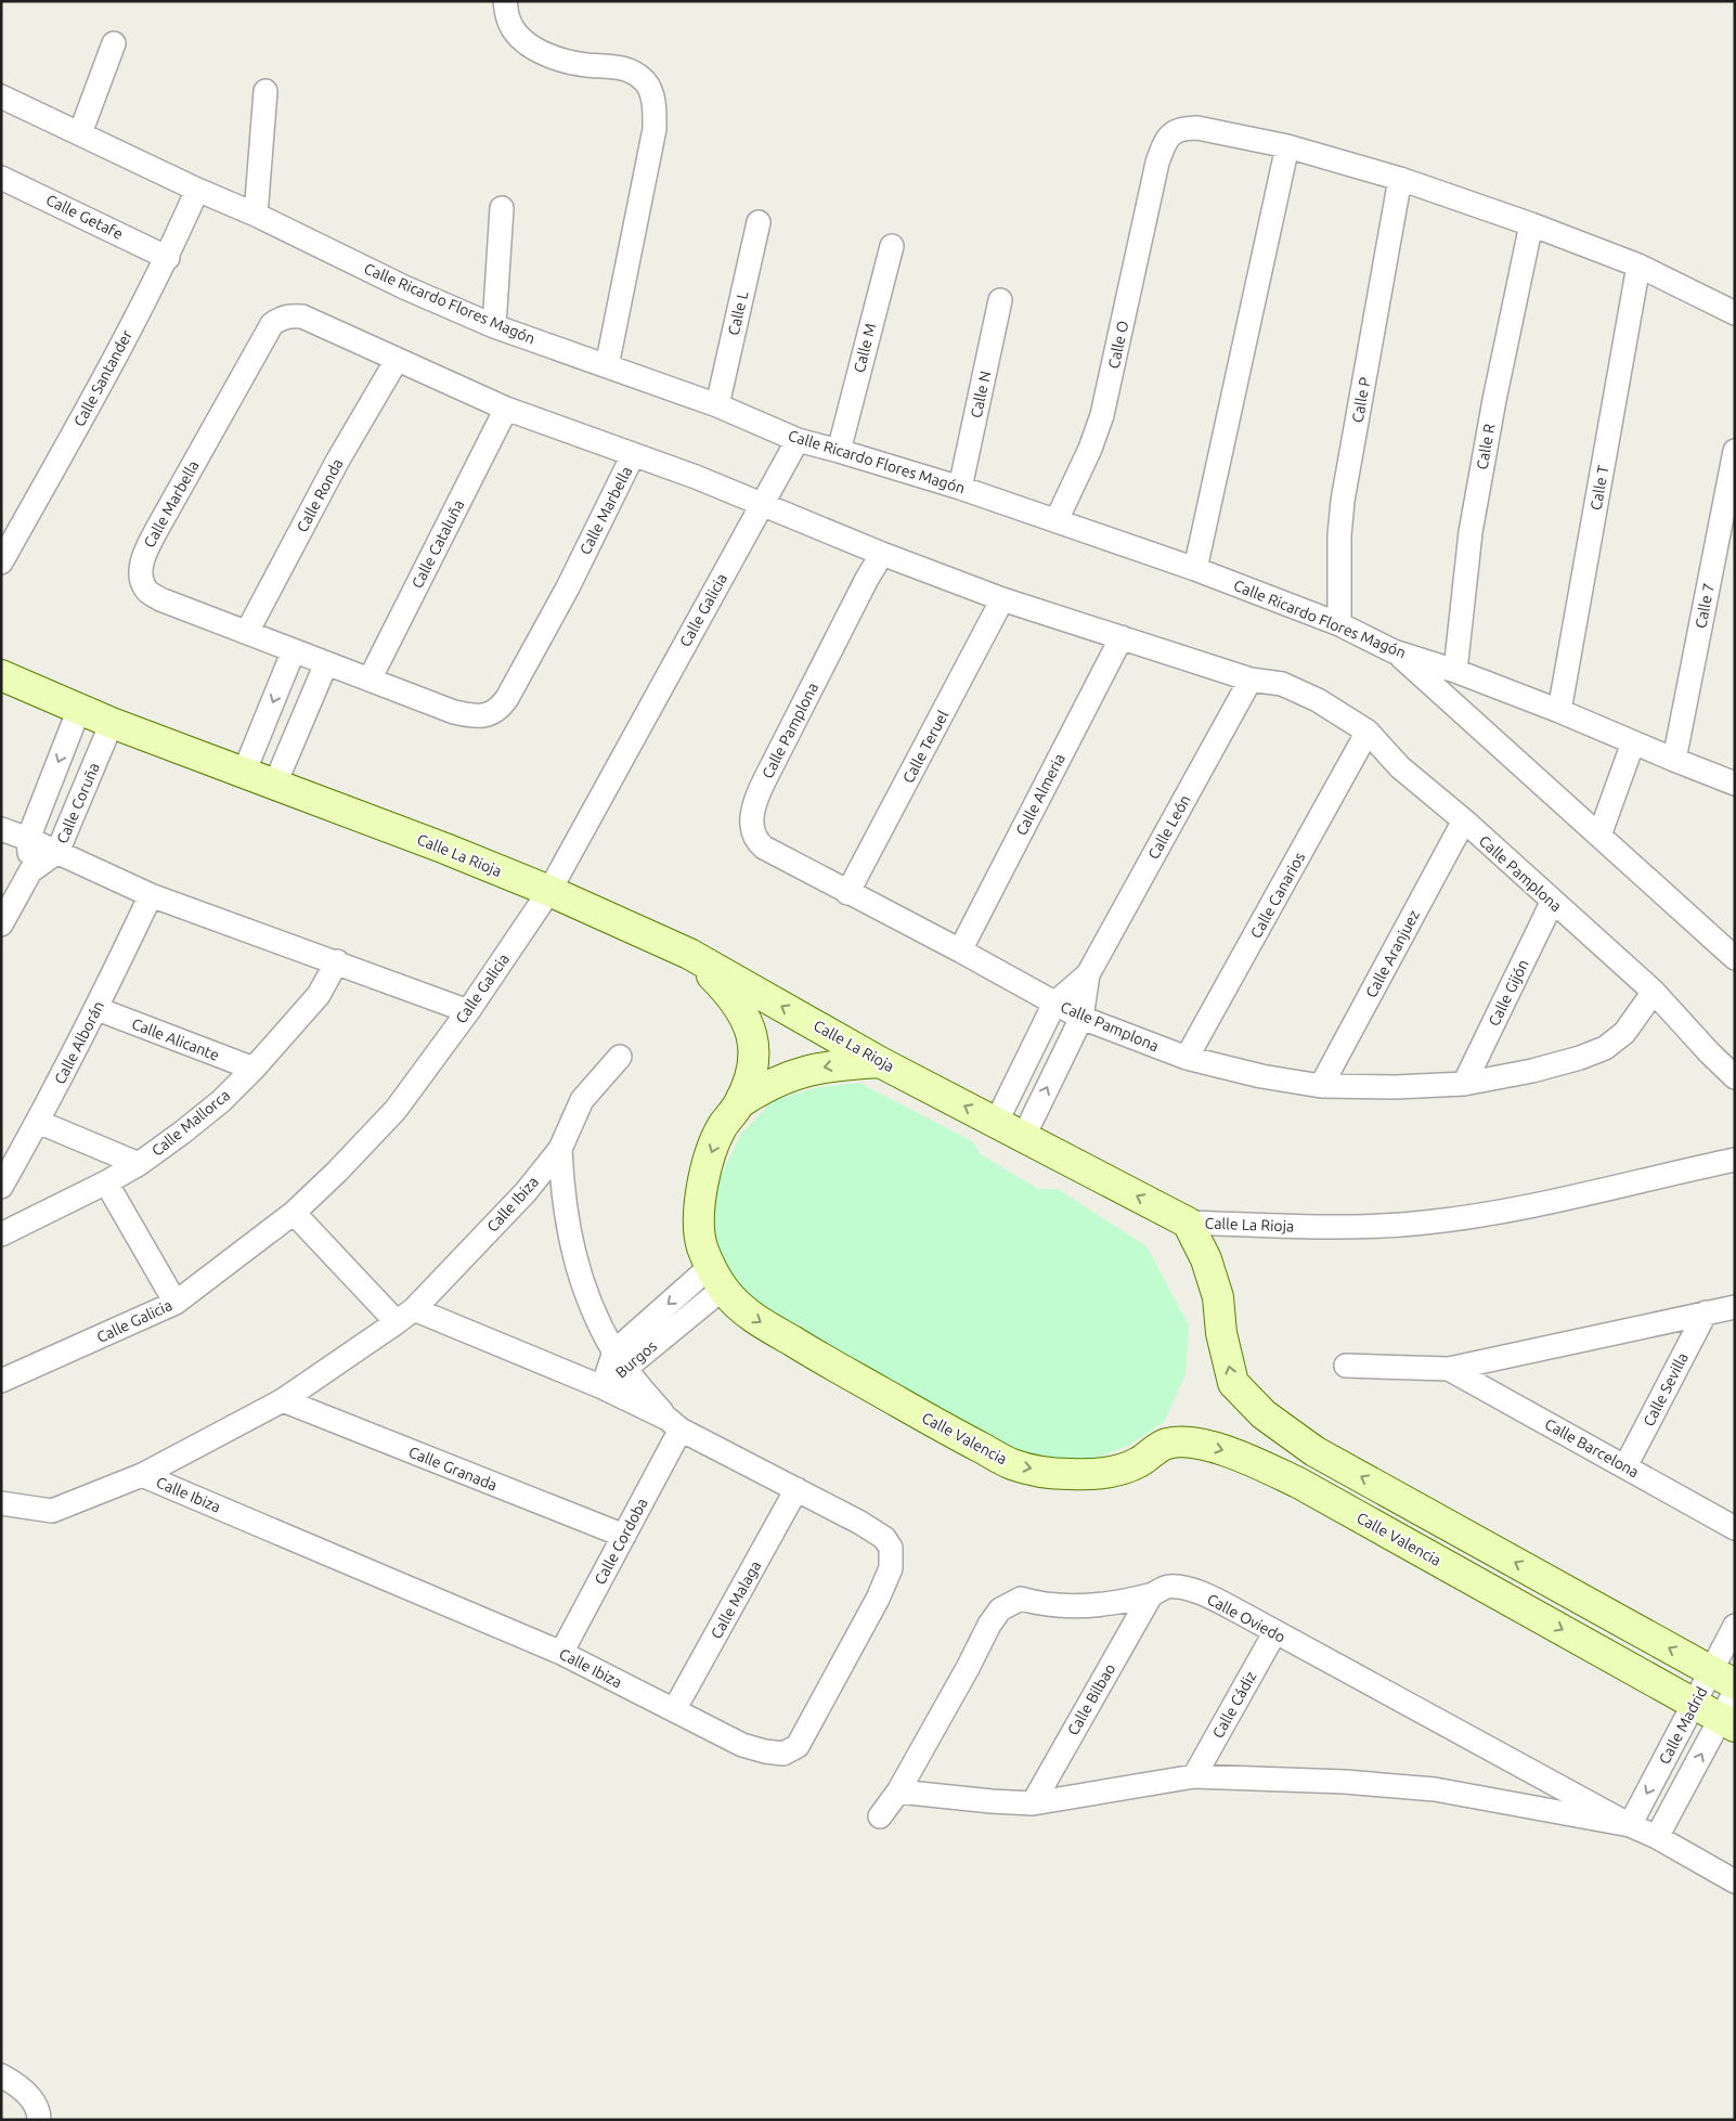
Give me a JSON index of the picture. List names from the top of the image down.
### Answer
{
  "streets": {
    "street": [
      "Calle Getafe",
      "Calle Ricardo Flores Magón",
      "Calle L",
      "Calle O",
      "Calle M",
      "Calle Santander",
      "Calle N",
      "Calle P",
      "Calle R",
      "Calle T",
      "Calle Ronda",
      "Calle Marbella",
      "Calle Cataluña",
      "Calle 7",
      "Calle Galicia",
      "Calle Pamplona",
      "Calle Teruel",
      "Calle Almeria",
      "Calle Coruña",
      "Calle León",
      "Calle La Rioja",
      "Calle Canarios",
      "Calle Aranjuez",
      "Calle Gijón",
      "Calle Alicante",
      "Calle Alborán",
      "Calle Mallorca",
      "Calle Ibiza",
      "Burgos",
      "Calle Sevilla",
      "Calle Valencia",
      "Calle Barcelona",
      "Calle Granada",
      "Calle Cordoba",
      "Calle Malaga",
      "Calle Oviedo",
      "Calle Bilbao",
      "Calle Cádiz",
      "Calle Madrid"
    ]
  },
  "crossings": [
    ["Calle Getafe", "Calle Santander"],
    ["Calle Ricardo Flores Magón", "Calle L"],
    ["Calle Ricardo Flores Magón", "Calle O"],
    ["Calle Ricardo Flores Magón", "Calle M"],
    ["Calle Ricardo Flores Magón", "Calle Santander"],
    ["Calle Ricardo Flores Magón", "Calle N"],
    ["Calle Ricardo Flores Magón", "Calle P"],
    ["Calle Ricardo Flores Magón", "Calle R"],
    ["Calle Ricardo Flores Magón", "Calle T"],
    ["Calle Ricardo Flores Magón", "Calle 7"],
    ["Calle Ricardo Flores Magón", "Calle Galicia"],
    ["Calle O", "Calle P"],
    ["Calle O", "Calle R"],
    ["Calle O", "Calle T"],
    ["Calle Ronda", "Calle Marbella"],
    ["Calle Marbella", "Calle Cataluña"],
    ["Calle Marbella", "Calle Galicia"],
    ["Calle Marbella", "Calle Pamplona"],
    ["Calle Galicia", "Calle La Rioja"],
    ["Calle Pamplona", "Calle Teruel"],
    ["Calle Pamplona", "Calle Almeria"],
    ["Calle Pamplona", "Calle León"],
    ["Calle Pamplona", "Calle Canarios"],
    ["Calle Pamplona", "Calle Aranjuez"],
    ["Calle Pamplona", "Calle Gijón"],
    ["Calle Coruña", "Calle La Rioja"],
    ["Calle León", "Calle La Rioja"],
    ["Calle La Rioja", "Calle Valencia"],
    ["Calle Alicante", "Calle Alborán"],
    ["Calle Alicante", "Calle Mallorca"],
    ["Calle Ibiza", "Burgos"],
    ["Calle Ibiza", "Calle Granada"],
    ["Calle Ibiza", "Calle Cordoba"],
    ["Calle Ibiza", "Calle Malaga"],
    ["Burgos", "Calle Valencia"],
    ["Calle Sevilla", "Calle Barcelona"],
    ["Calle Valencia", "Calle Madrid"],
    ["Calle Granada", "Calle Cordoba"],
    ["Calle Oviedo", "Calle Bilbao"],
    ["Calle Oviedo", "Calle Cádiz"],
    ["Calle Oviedo", "Calle Madrid"]
  ]
}
